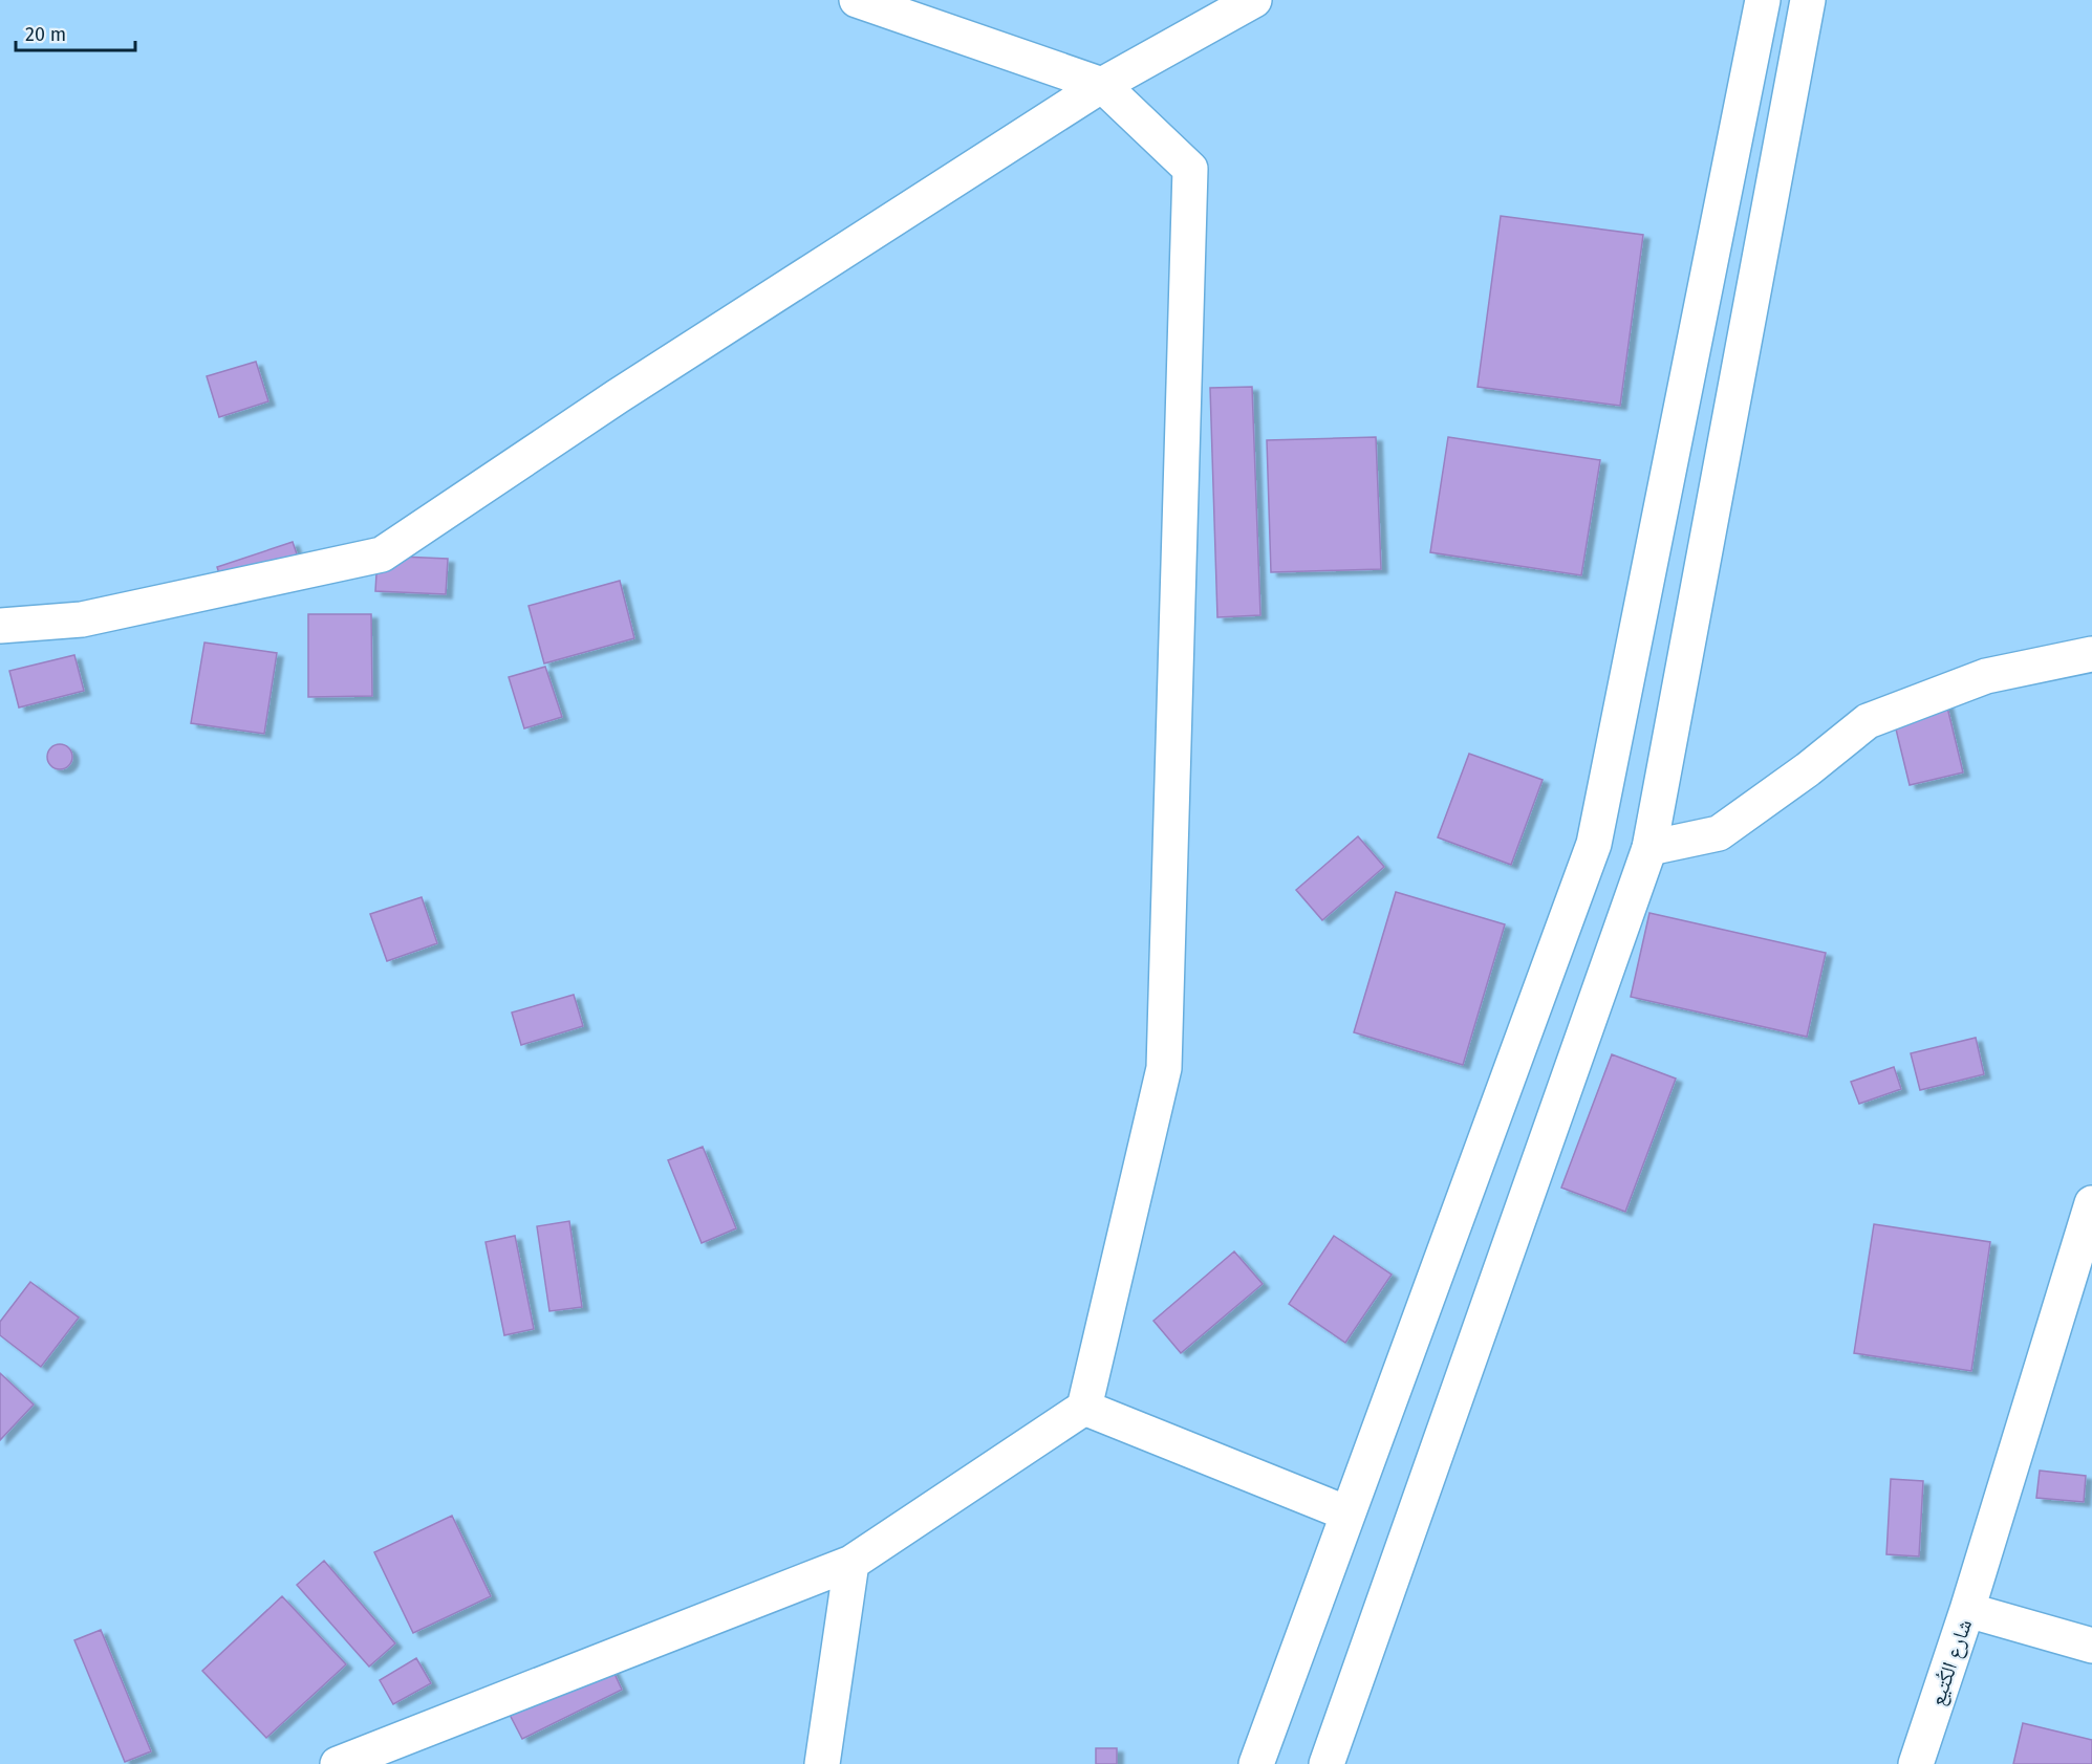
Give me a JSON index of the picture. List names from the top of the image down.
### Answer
{
  "streets": {
    "street": ["شارع الكُتيع"]
  },
  "scale_bar": "20 m"
}
